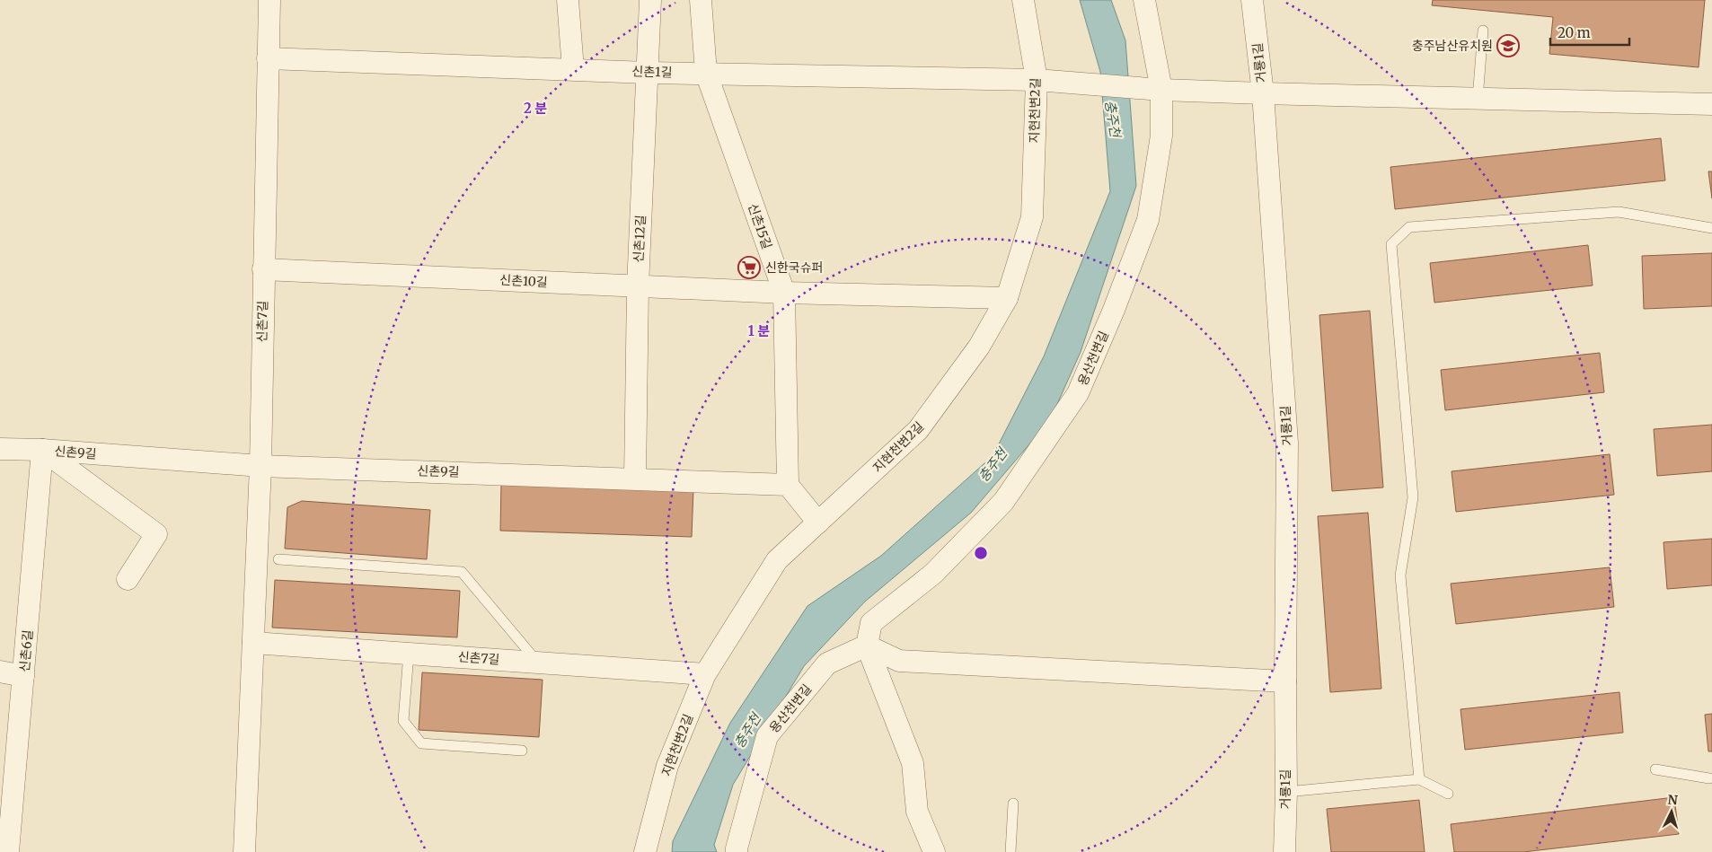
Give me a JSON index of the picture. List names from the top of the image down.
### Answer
{
  "streets": {
    "street": [
      "거룡1길",
      "신촌1길",
      "지현천변2길",
      "신촌15길",
      "신촌12길",
      "신촌10길",
      "신촌7길",
      "용산천변길",
      "신촌9길",
      "신촌6길"
    ]
  },
  "crossings": [
    ["거룡1길", "신촌1길"],
    ["신촌1길", "지현천변2길"],
    ["신촌1길", "신촌15길"],
    ["신촌1길", "신촌12길"],
    ["신촌1길", "신촌7길"],
    ["신촌1길", "용산천변길"],
    ["지현천변2길", "신촌10길"],
    ["지현천변2길", "신촌7길"],
    ["신촌15길", "신촌10길"],
    ["신촌15길", "신촌9길"],
    ["신촌12길", "신촌10길"],
    ["신촌12길", "신촌9길"],
    ["신촌10길", "신촌7길"],
    ["신촌7길", "신촌9길"],
    ["신촌9길", "신촌6길"]
  ],
  "water": ["충주천"],
  "places": {
    "school or university": ["충주남산유치원"],
    "supermarket": ["신한국슈퍼"]
  },
  "scale_bar": "20 m",
  "north": "top",
  "rings": ["2 분", "1 분"]
}
